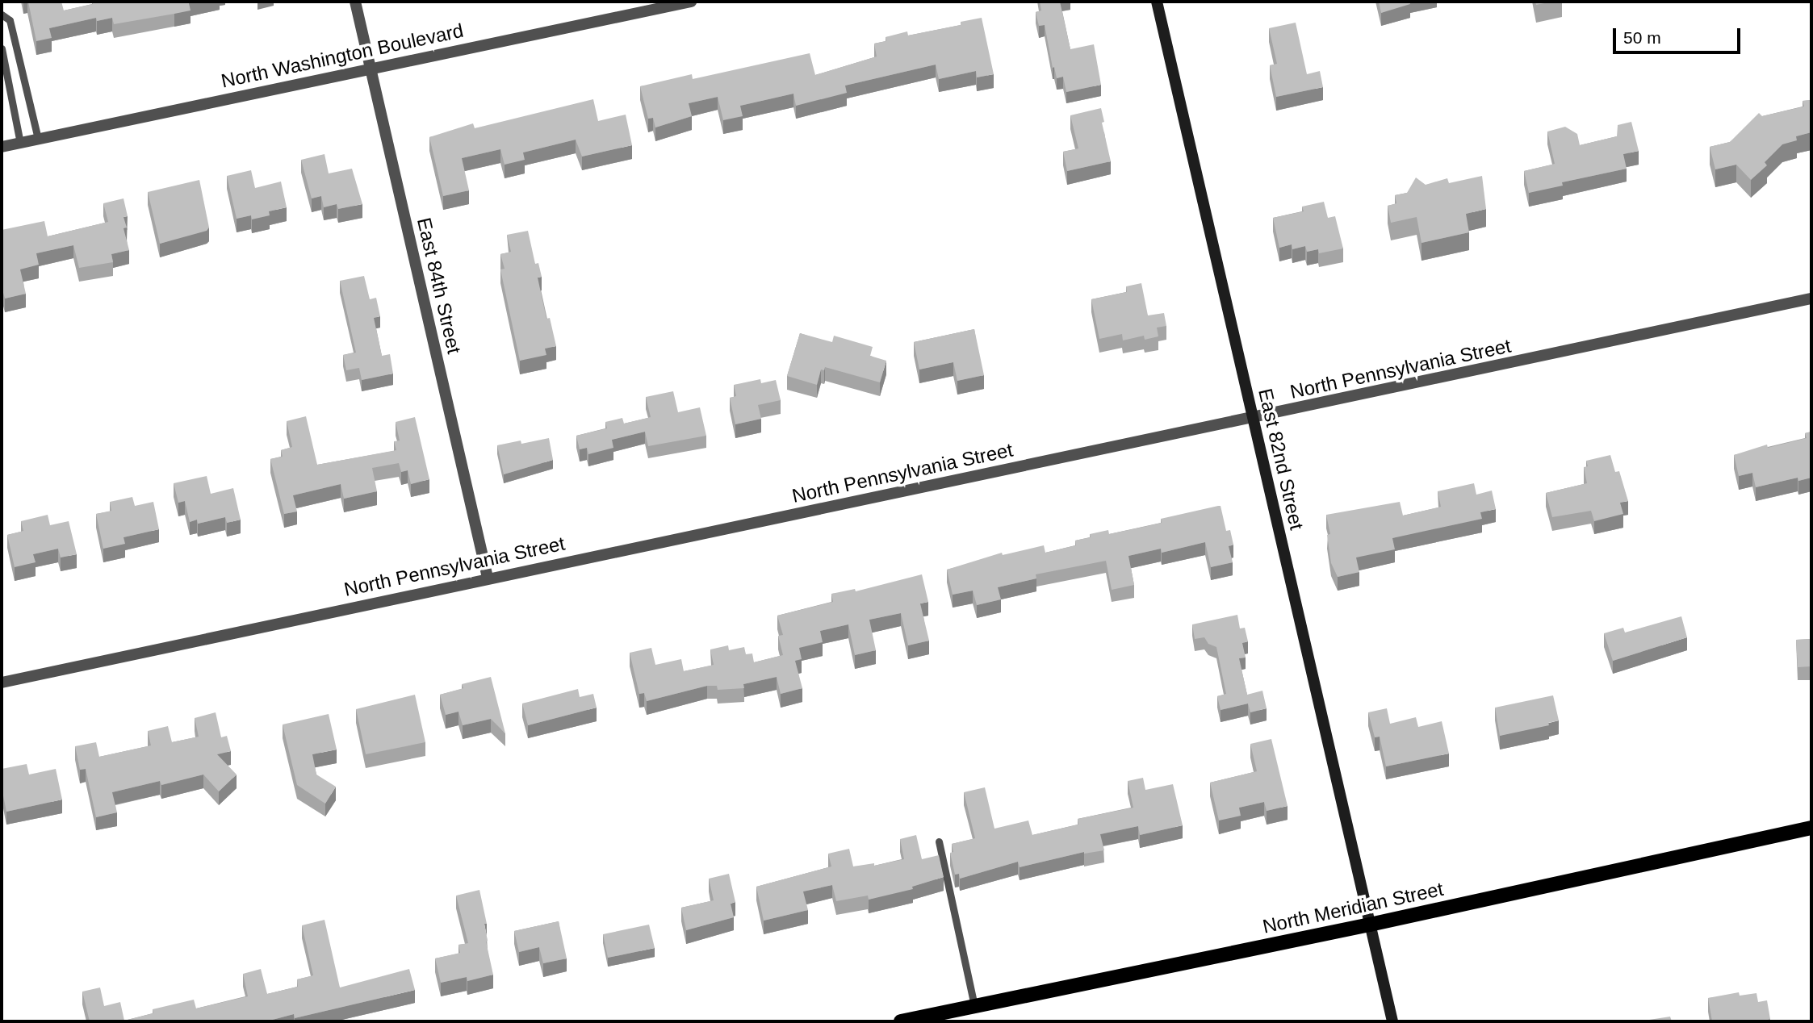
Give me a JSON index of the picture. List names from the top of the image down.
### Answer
{
  "streets": {
    "main road": ["North Meridian Street"],
    "street": [
      "North Washington Boulevard",
      "East 84th Street",
      "North Pennsylvania Street",
      "East 82nd Street"
    ]
  },
  "crossings": [
    ["North Washington Boulevard", "East 84th Street"],
    ["East 84th Street", "North Pennsylvania Street"],
    ["North Pennsylvania Street", "East 82nd Street"],
    ["East 82nd Street", "North Meridian Street"]
  ],
  "scale_bar": "50 m"
}
